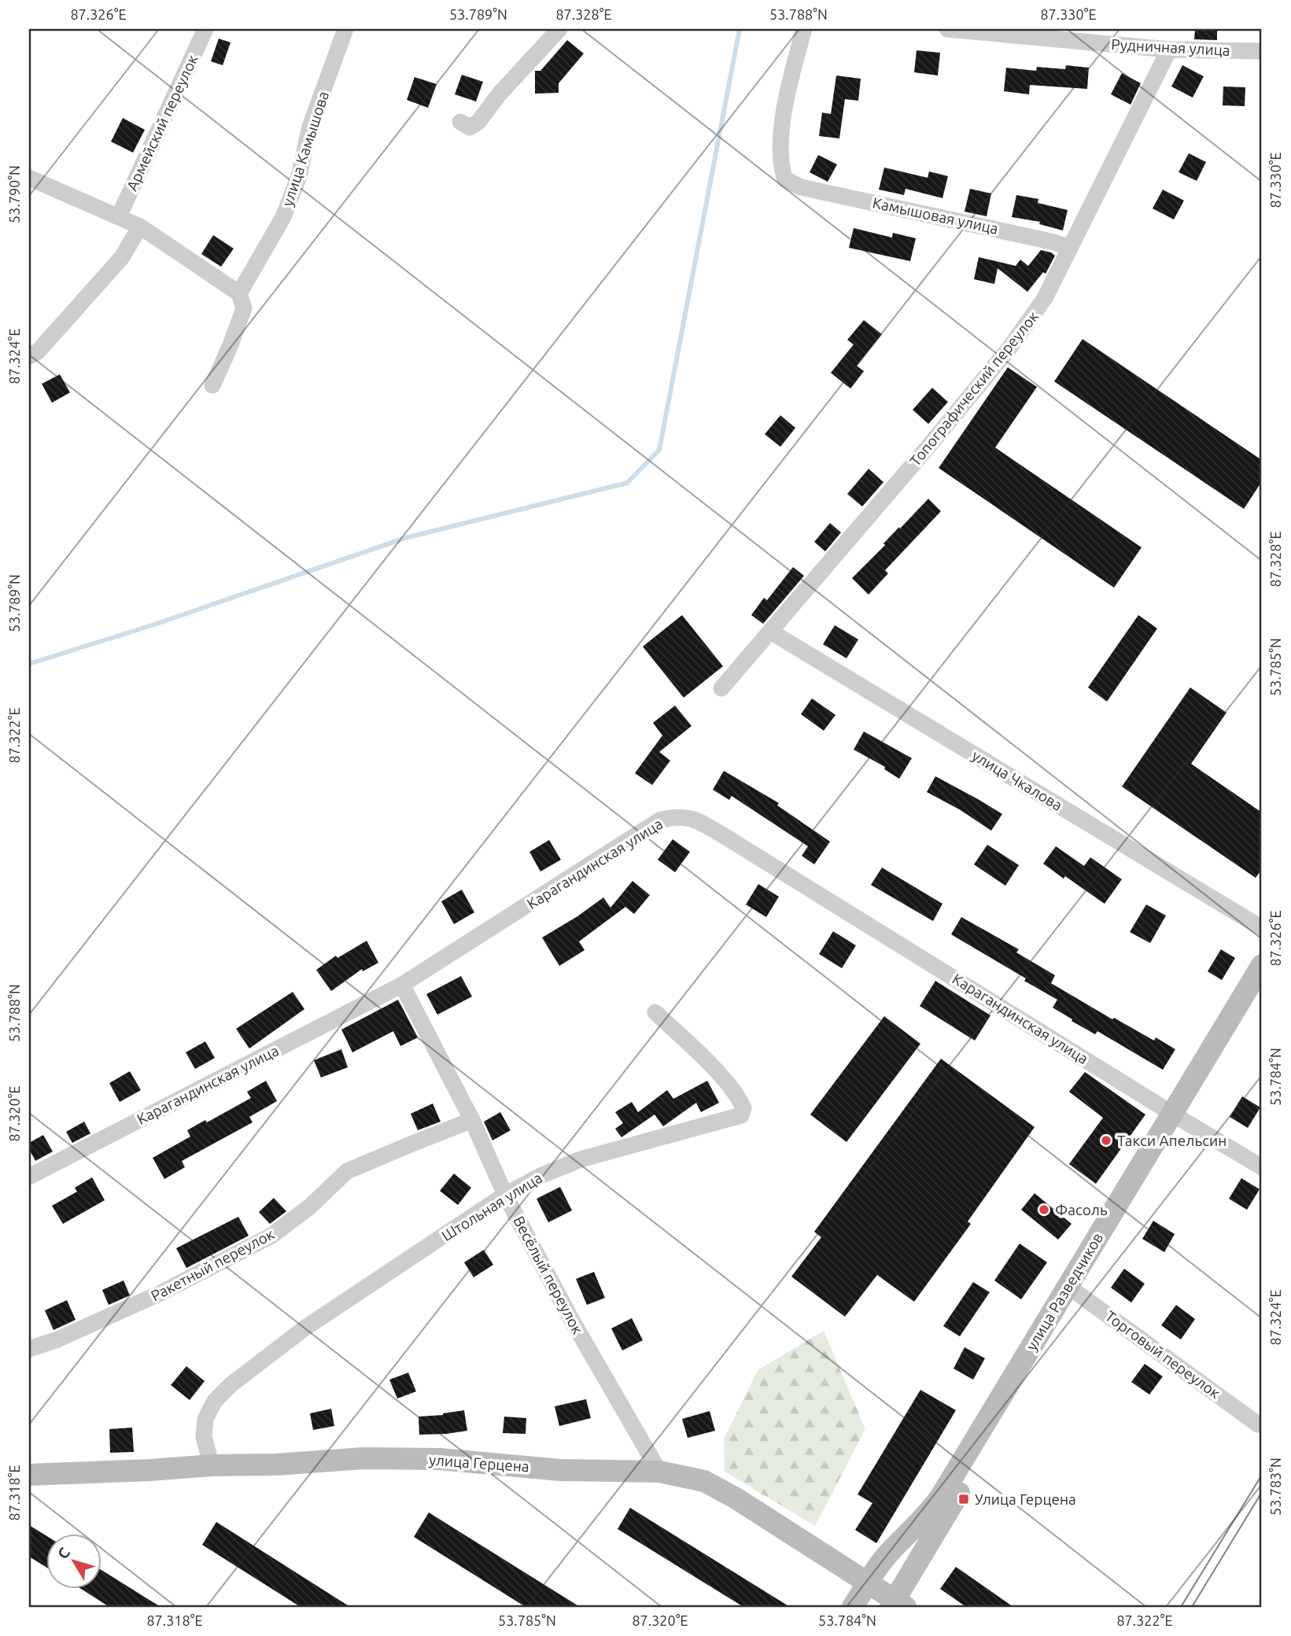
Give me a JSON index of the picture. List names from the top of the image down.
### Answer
{
  "streets": {
    "main road": ["улица Разведчиков", "улица Герцена"],
    "street": [
      "Рудничная улица",
      "Армейский переулок",
      "улица Камышова",
      "Камышовая улица",
      "Топографический переулок",
      "улица Чкалова",
      "Карагандинская улица",
      "Штольная улица",
      "Ракетный переулок",
      "Весёлый переулок",
      "Торговый переулок"
    ]
  },
  "crossings": [
    ["Рудничная улица", "Топографический переулок"],
    ["Камышовая улица", "Топографический переулок"],
    ["Топографический переулок", "улица Чкалова"],
    ["Карагандинская улица", "Весёлый переулок"],
    ["Карагандинская улица", "улица Разведчиков"],
    ["Штольная улица", "Весёлый переулок"],
    ["Штольная улица", "улица Герцена"],
    ["Ракетный переулок", "Весёлый переулок"],
    ["Весёлый переулок", "улица Герцена"],
    ["улица Разведчиков", "Торговый переулок"],
    ["улица Разведчиков", "улица Герцена"]
  ],
  "places": {
    "other": ["Такси Апельсин", "Фасоль"],
    "transit": ["Улица Герцена"]
  },
  "north": "top left",
  "coordinates": [
    "87.326°E",
    "53.789°N",
    "87.328°E",
    "53.788°N",
    "87.330°E",
    "53.790°N",
    "87.324°E",
    "53.785°N",
    "87.322°E",
    "53.784°N",
    "87.320°E",
    "53.783°N",
    "87.318°E"
  ]
}
